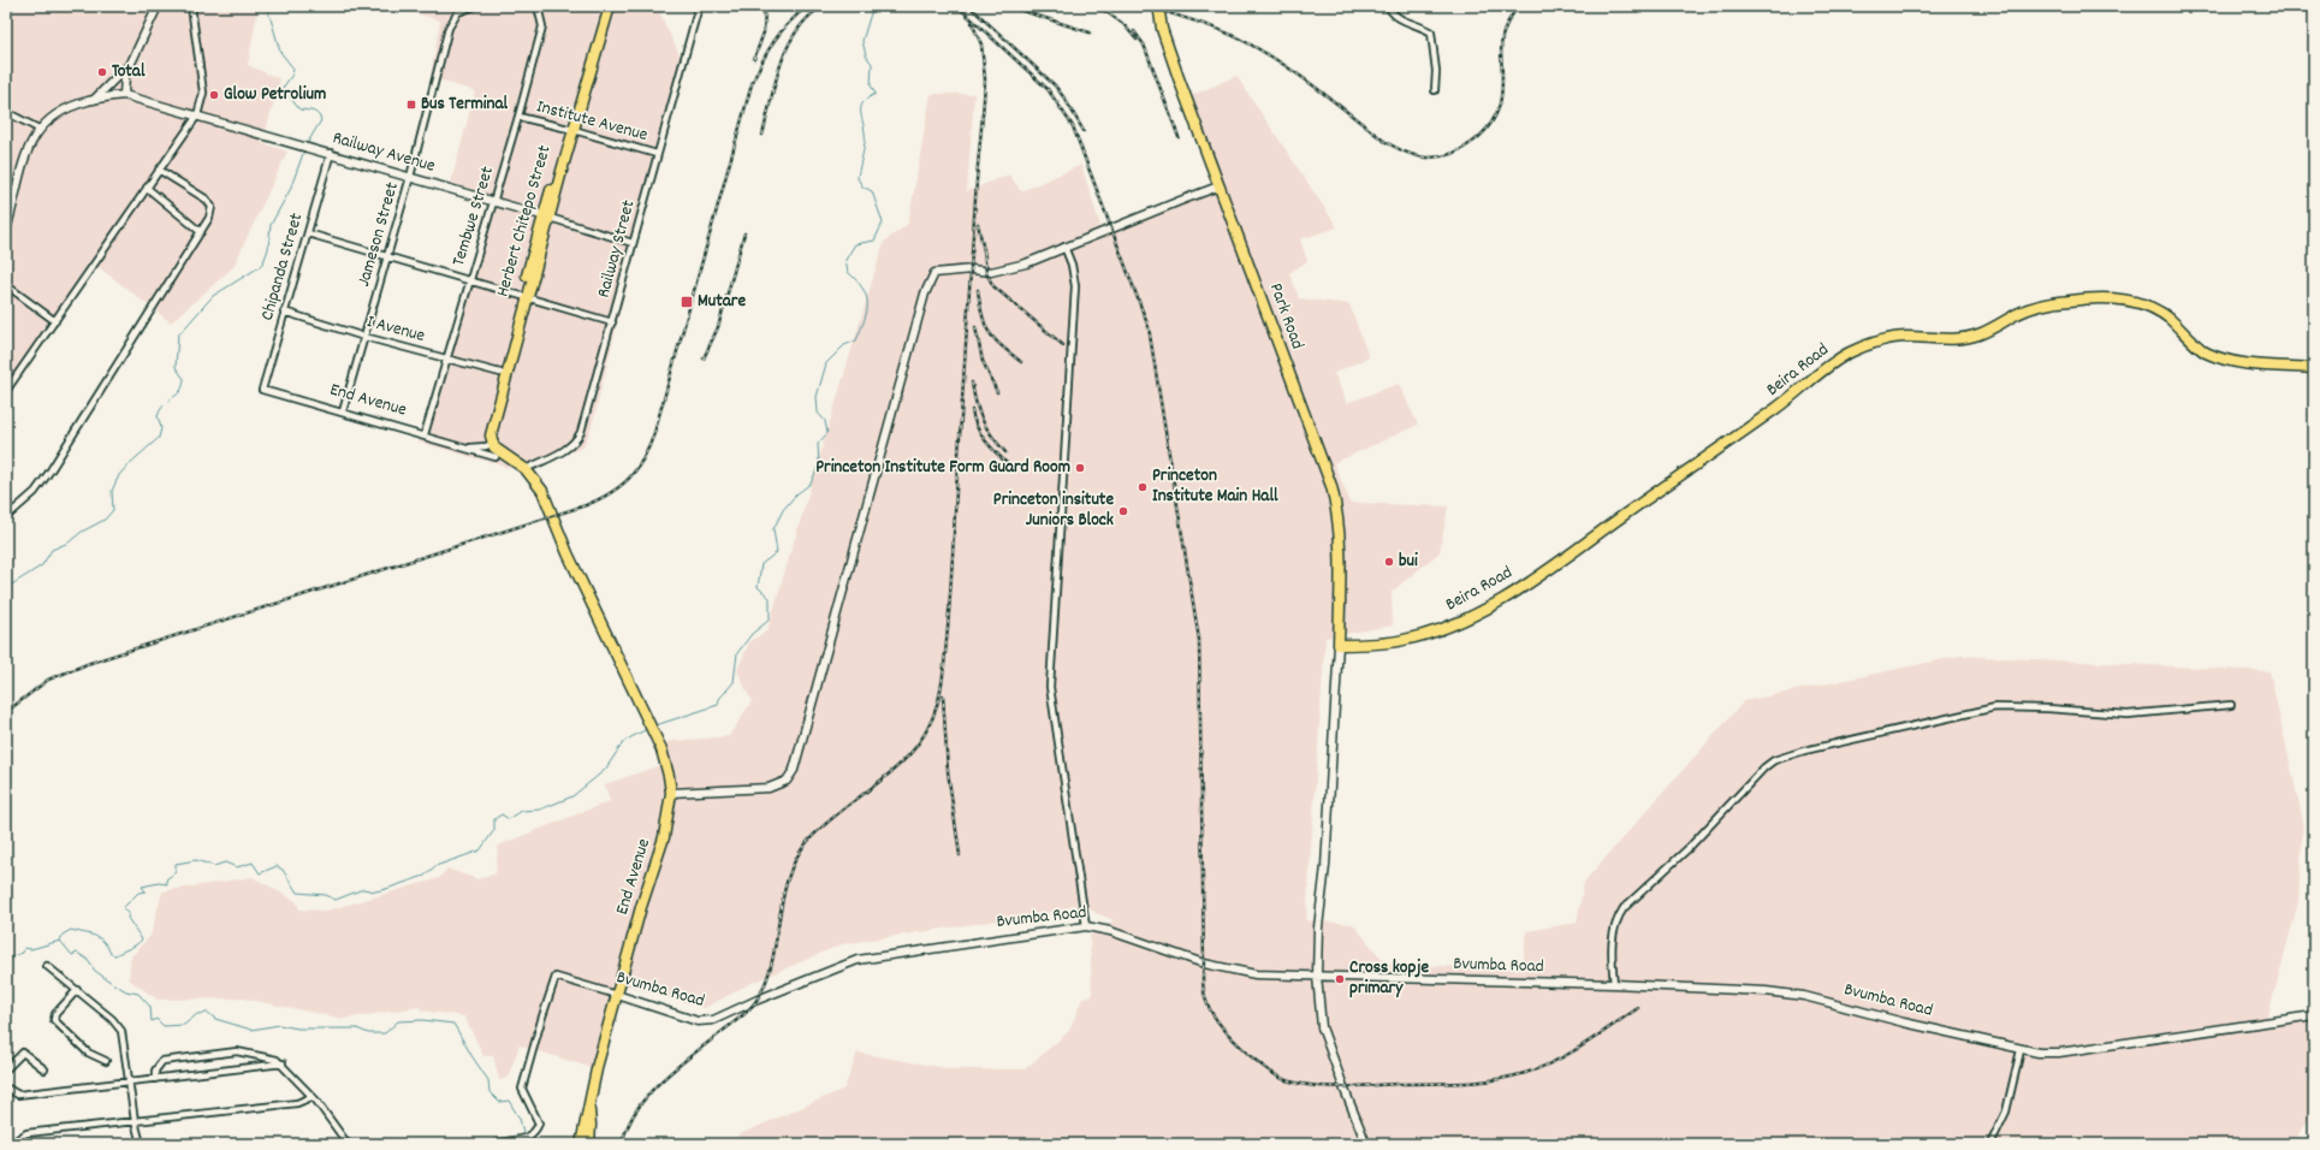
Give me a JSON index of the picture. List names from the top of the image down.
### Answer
{
  "streets": {
    "highway": [
      "Herbert Chitepo Street",
      "Park Road",
      "Beira Road",
      "End Avenue"
    ],
    "street": [
      "Institute Avenue",
      "Railway Avenue",
      "Tembwe Street",
      "Jameson Street",
      "Railway Street",
      "Chipanda Street",
      "I Avenue",
      "Bvumba Road"
    ]
  },
  "crossings": [
    ["Institute Avenue", "Tembwe Street"],
    ["Institute Avenue", "Herbert Chitepo Street"],
    ["Institute Avenue", "Railway Street"],
    ["Railway Avenue", "Tembwe Street"],
    ["Railway Avenue", "Herbert Chitepo Street"],
    ["Railway Avenue", "Jameson Street"],
    ["Railway Avenue", "Railway Street"],
    ["Railway Avenue", "Chipanda Street"],
    ["Tembwe Street", "I Avenue"],
    ["Tembwe Street", "End Avenue"],
    ["Herbert Chitepo Street", "I Avenue"],
    ["Herbert Chitepo Street", "End Avenue"],
    ["Jameson Street", "I Avenue"],
    ["Jameson Street", "End Avenue"],
    ["Railway Street", "End Avenue"],
    ["Chipanda Street", "I Avenue"],
    ["Chipanda Street", "End Avenue"],
    ["Park Road", "Beira Road"],
    ["End Avenue", "Bvumba Road"]
  ],
  "places": {
    "other": [
      "Total",
      "Glow Petrolium",
      "Princeton Institute Form Guard Room",
      "Princeton Institute Main Hall",
      "Princeton insitute Juniors Block",
      "bui",
      "Cross kopje primary"
    ],
    "transit": ["Bus Terminal", "Mutare"]
  }
}
